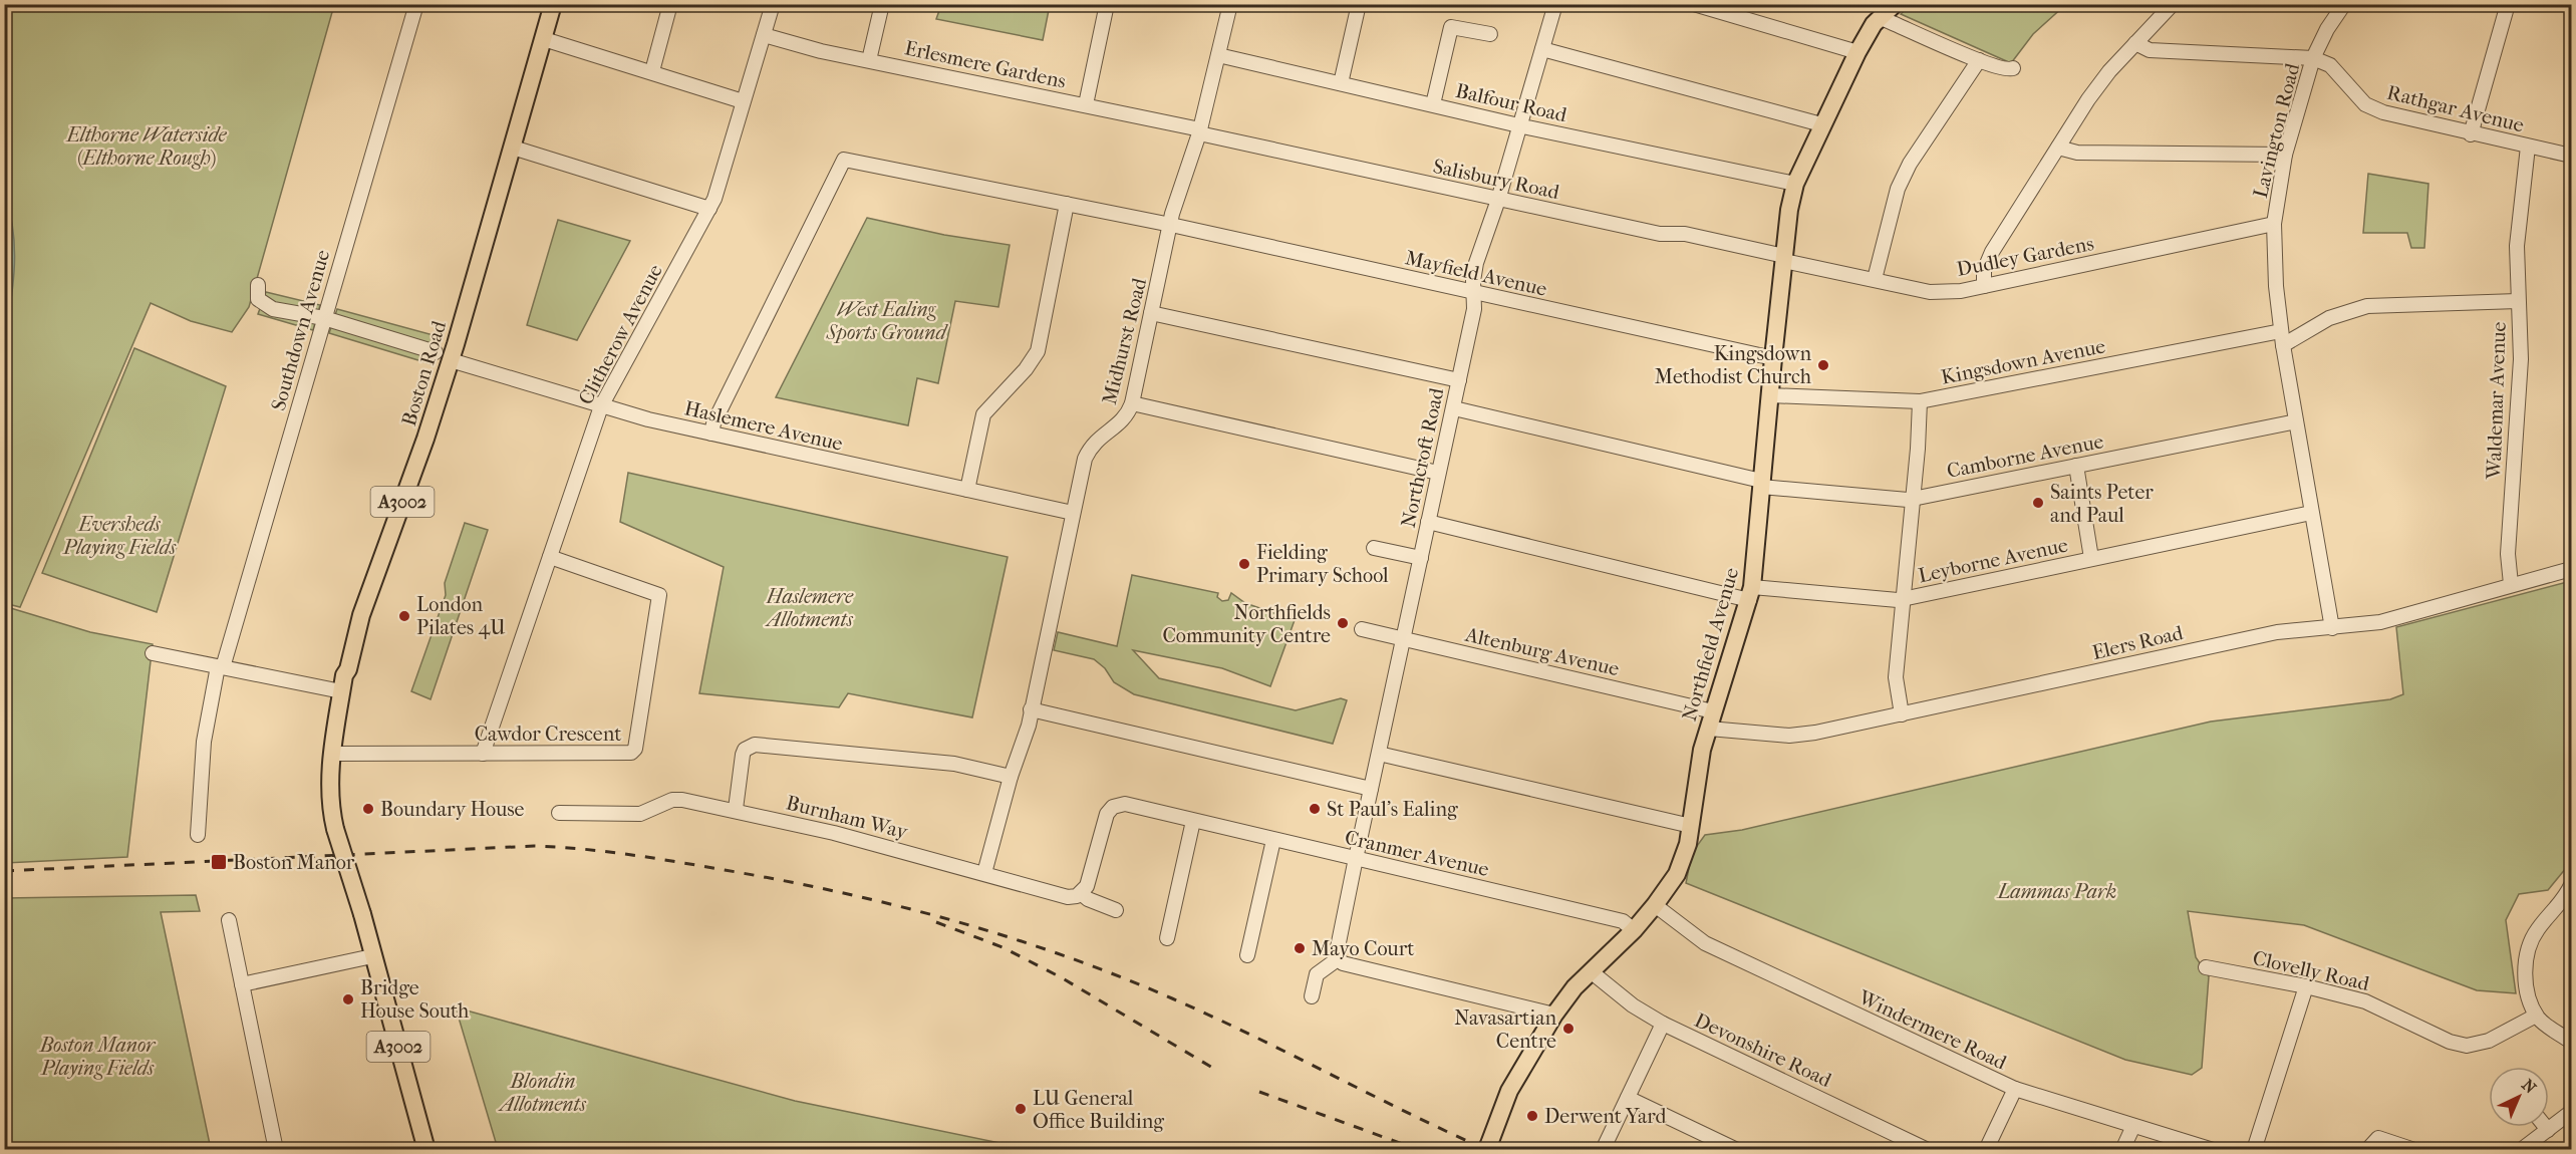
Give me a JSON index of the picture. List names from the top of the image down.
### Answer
{
  "streets": {
    "main road": ["Boston Road", "A3002", "Northfield Avenue"],
    "street": [
      "Erlesmere Gardens",
      "Balfour Road",
      "Rathgar Avenue",
      "Lavington Road",
      "Salisbury Road",
      "Dudley Gardens",
      "Mayfield Avenue",
      "Southdown Avenue",
      "Clitherow Avenue",
      "Midhurst Road",
      "Kingsdown Avenue",
      "Waldemar Avenue",
      "Haslemere Avenue",
      "Camborne Avenue",
      "Northcroft Road",
      "Leyborne Avenue",
      "Elers Road",
      "Altenburg Avenue",
      "Cawdor Crescent",
      "Burnham Way",
      "Cranmer Avenue",
      "Clovelly Road",
      "Windermere Road",
      "Devonshire Road"
    ]
  },
  "crossings": [
    ["Erlesmere Gardens", "Salisbury Road"],
    ["Erlesmere Gardens", "Clitherow Avenue"],
    ["Erlesmere Gardens", "Midhurst Road"],
    ["Balfour Road", "Midhurst Road"],
    ["Balfour Road", "Northcroft Road"],
    ["Balfour Road", "Northfield Avenue"],
    ["Rathgar Avenue", "Lavington Road"],
    ["Rathgar Avenue", "Waldemar Avenue"],
    ["Lavington Road", "Dudley Gardens"],
    ["Lavington Road", "Kingsdown Avenue"],
    ["Lavington Road", "Camborne Avenue"],
    ["Lavington Road", "Leyborne Avenue"],
    ["Lavington Road", "Elers Road"],
    ["Salisbury Road", "Dudley Gardens"],
    ["Salisbury Road", "Midhurst Road"],
    ["Salisbury Road", "Northcroft Road"],
    ["Salisbury Road", "Northfield Avenue"],
    ["Dudley Gardens", "Northfield Avenue"],
    ["Mayfield Avenue", "Midhurst Road"],
    ["Mayfield Avenue", "Haslemere Avenue"],
    ["Mayfield Avenue", "Northcroft Road"],
    ["Mayfield Avenue", "Northfield Avenue"],
    ["Southdown Avenue", "Haslemere Avenue"],
    ["Clitherow Avenue", "Haslemere Avenue"],
    ["Clitherow Avenue", "Cawdor Crescent"],
    ["Midhurst Road", "Haslemere Avenue"],
    ["Midhurst Road", "Burnham Way"],
    ["Kingsdown Avenue", "Northfield Avenue"],
    ["Boston Road", "Haslemere Avenue"],
    ["Boston Road", "A3002"],
    ["Boston Road", "Cawdor Crescent"],
    ["Waldemar Avenue", "Elers Road"],
    ["Camborne Avenue", "Northcroft Road"],
    ["Camborne Avenue", "Northfield Avenue"],
    ["Northcroft Road", "Leyborne Avenue"],
    ["Northcroft Road", "Altenburg Avenue"],
    ["Northcroft Road", "Cranmer Avenue"],
    ["A3002", "Cawdor Crescent"],
    ["Leyborne Avenue", "Northfield Avenue"],
    ["Elers Road", "Northfield Avenue"],
    ["Northfield Avenue", "Altenburg Avenue"],
    ["Northfield Avenue", "Cranmer Avenue"],
    ["Northfield Avenue", "Windermere Road"],
    ["Northfield Avenue", "Devonshire Road"],
    ["Burnham Way", "Cranmer Avenue"]
  ],
  "parks": [
    "Elthorne Waterside (Elthorne Rough)",
    "West Ealing Sports Ground",
    "Eversheds Playing Fields",
    "Haslemere Allotments",
    "Lammas Park",
    "Boston Manor Playing Fields",
    "Blondin Allotments"
  ],
  "places": {
    "other": [
      "Kingsdown Methodist Church",
      "Saints Peter and Paul",
      "Fielding Primary School",
      "London Pilates 4U",
      "Northfields Community Centre",
      "Boundary House",
      "St Paul's Ealing",
      "Mayo Court",
      "Bridge House South",
      "Navasartian Centre",
      "LU General Office Building",
      "Derwent Yard"
    ],
    "transit": ["Boston Manor"]
  },
  "north": "top right"
}
